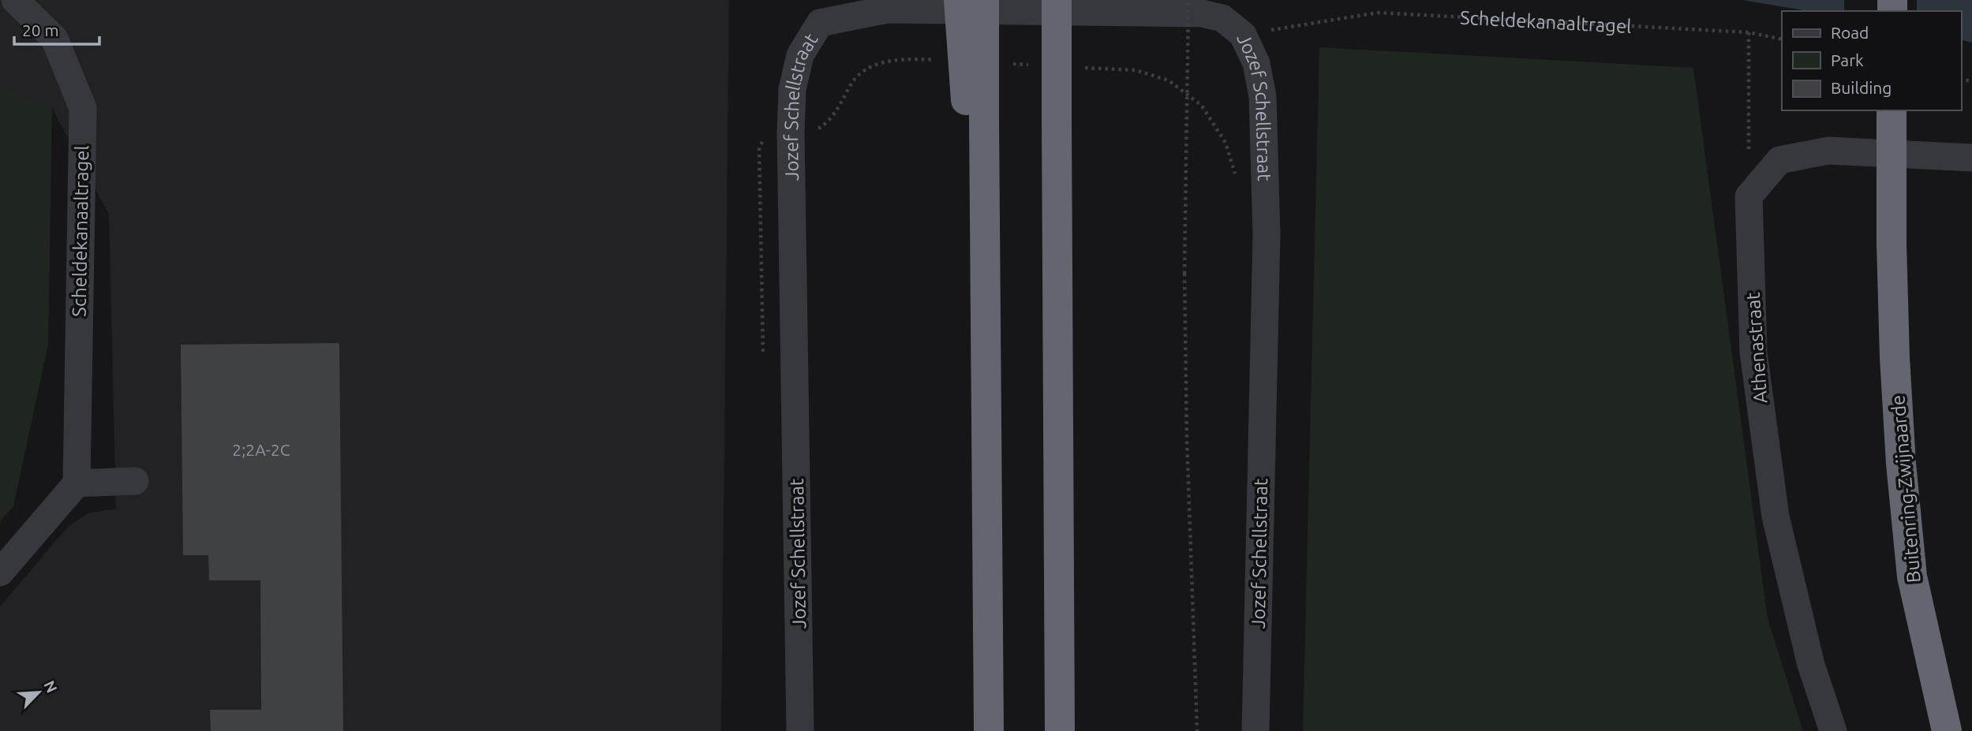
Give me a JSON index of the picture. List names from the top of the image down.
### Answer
{
  "streets": {
    "highway": ["Buitenring-Zwijnaarde"],
    "street": ["Scheldekanaaltragel", "Jozef Schellstraat", "Athenastraat"]
  },
  "crossings": [
    ["Scheldekanaaltragel", "Jozef Schellstraat"]
  ],
  "house_numbers": ["2;2A-2C"],
  "legend": ["Road", "Park", "Building"],
  "scale_bar": "20 m",
  "north": "top right"
}
